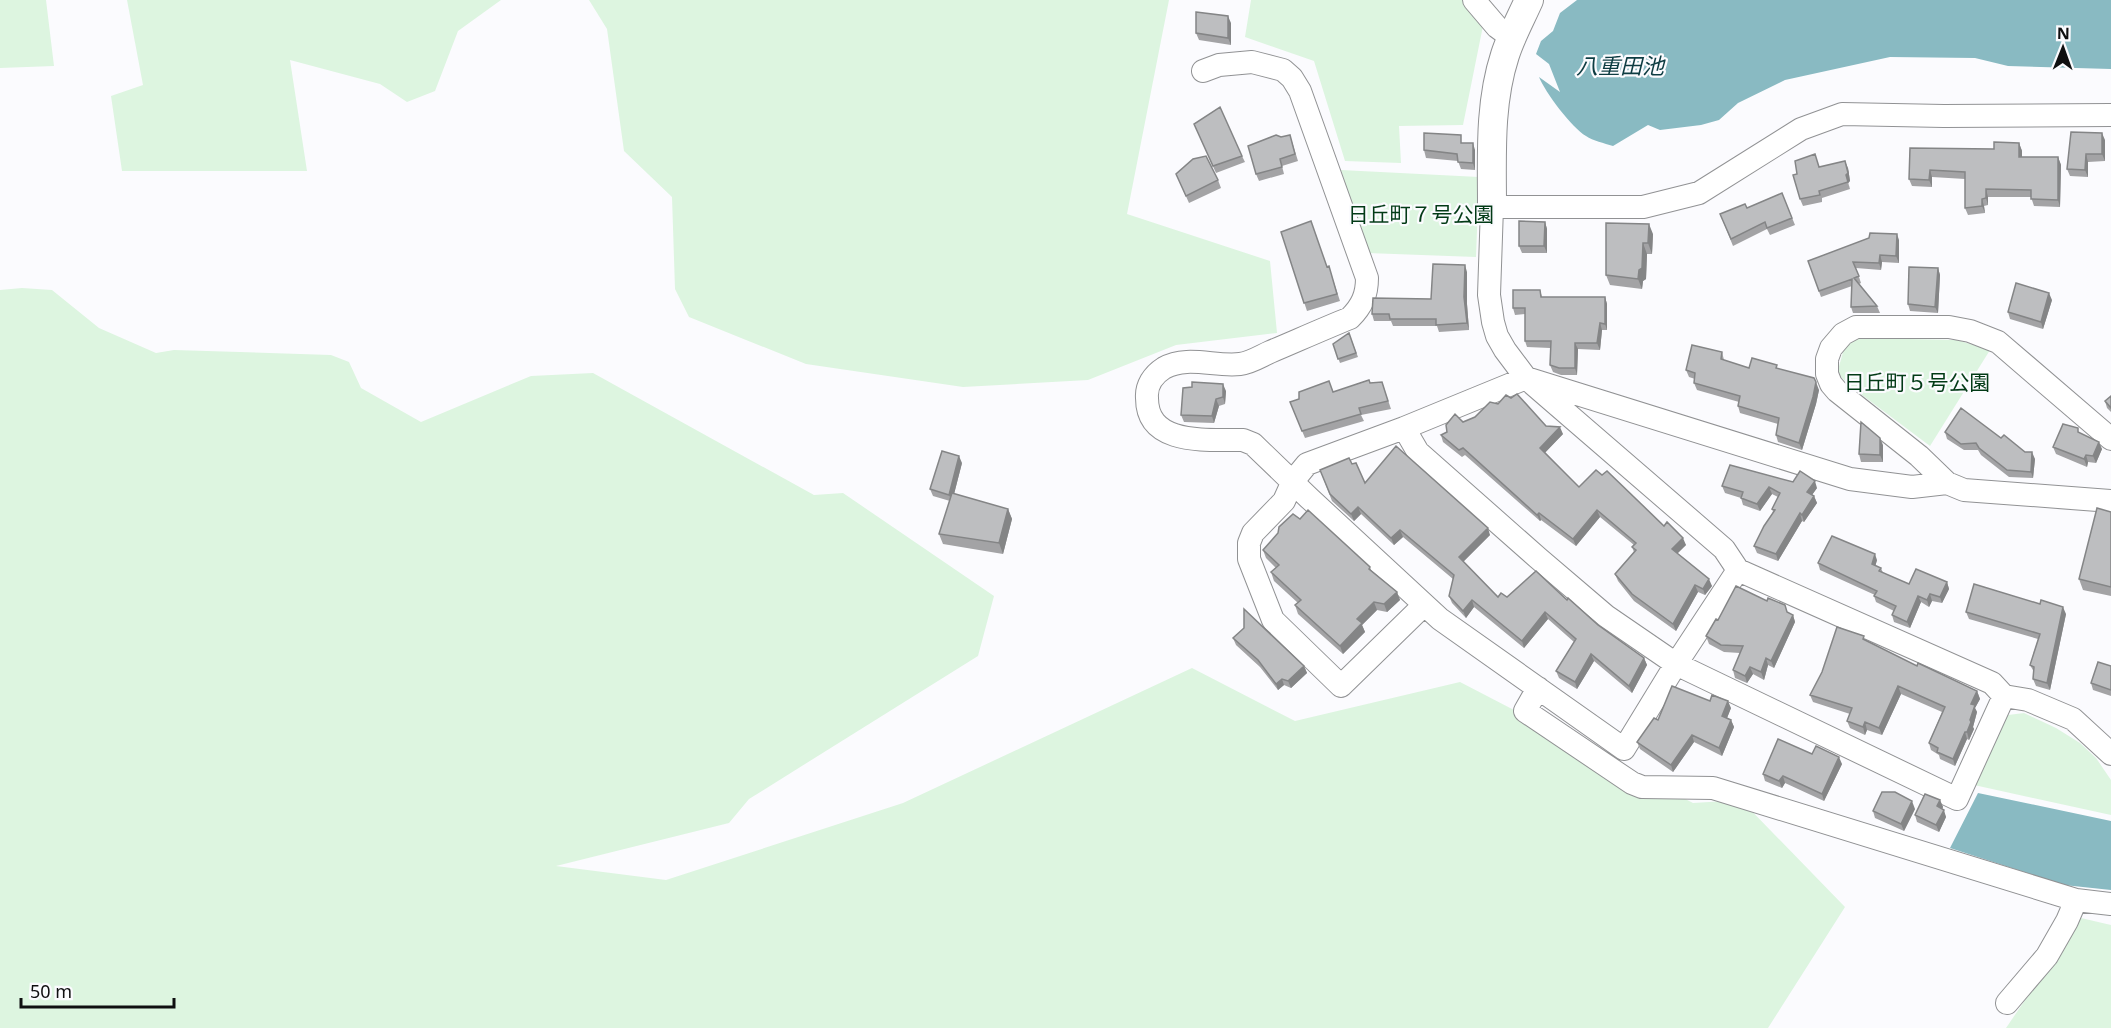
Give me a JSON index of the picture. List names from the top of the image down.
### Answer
{
  "water": ["八重田池"],
  "parks": ["日丘町７号公園", "日丘町５号公園"],
  "scale_bar": "50 m",
  "north": "top"
}
